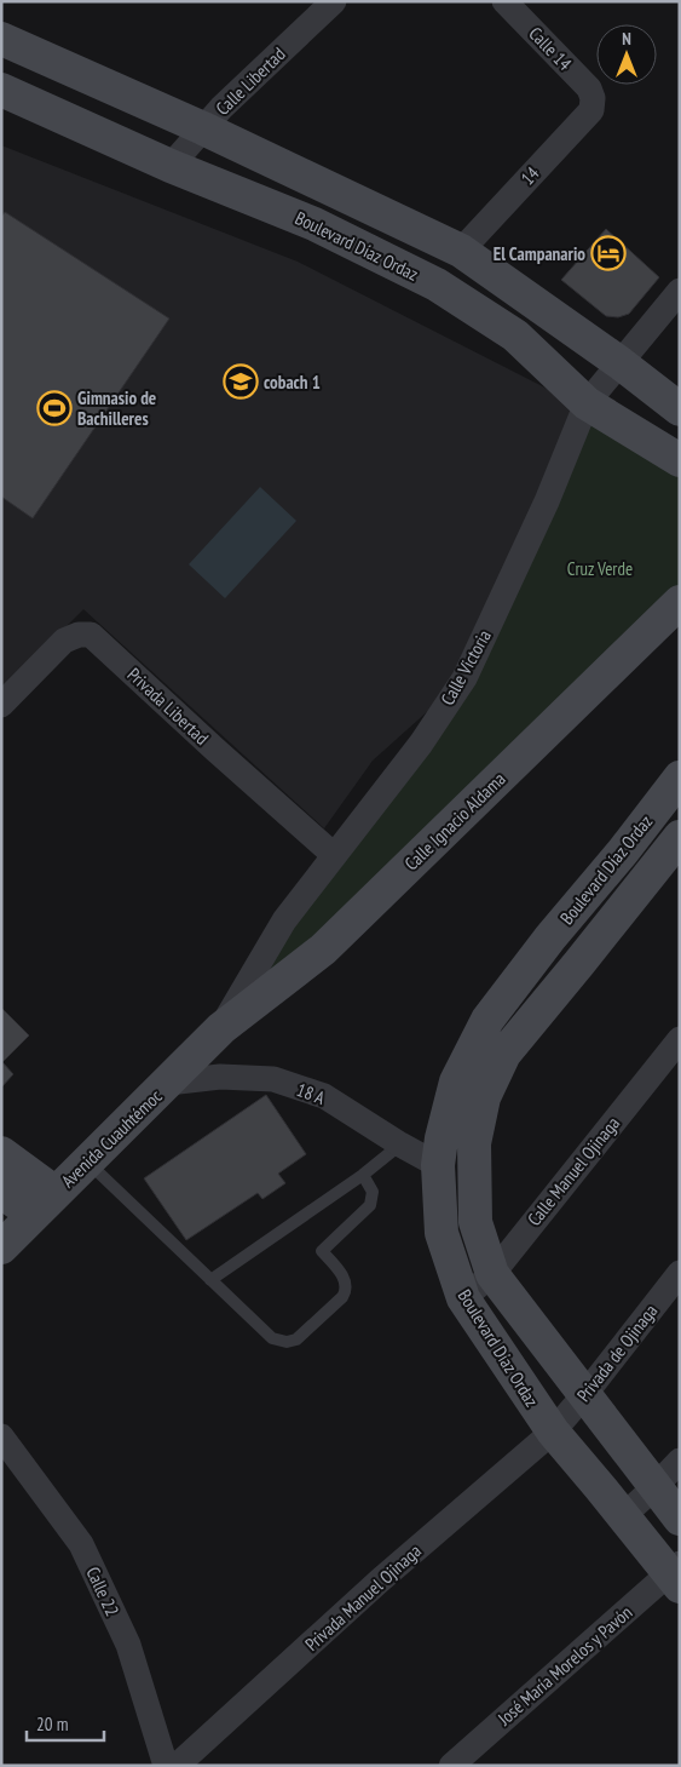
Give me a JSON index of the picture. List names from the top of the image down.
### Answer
{
  "streets": {
    "main road": ["Boulevard Díaz Ordaz", "Calle Ignacio Aldama", "Avenida Cuauhtémoc"],
    "street": [
      "Calle 14",
      "Calle Libertad",
      "14",
      "Calle Victoria",
      "Privada Libertad",
      "18 A",
      "Calle Manuel Ojinaga",
      "Privada de Ojinaga",
      "Calle 22",
      "Privada Manuel Ojinaga",
      "José María Morelos y Pavón"
    ]
  },
  "crossings": [
    ["Calle 14", "14"],
    ["Calle Libertad", "Boulevard Díaz Ordaz"],
    ["Boulevard Díaz Ordaz", "Calle Victoria"],
    ["Boulevard Díaz Ordaz", "18 A"],
    ["Boulevard Díaz Ordaz", "Calle Manuel Ojinaga"],
    ["Boulevard Díaz Ordaz", "Privada de Ojinaga"],
    ["Boulevard Díaz Ordaz", "Privada Manuel Ojinaga"],
    ["Boulevard Díaz Ordaz", "José María Morelos y Pavón"],
    ["Calle Victoria", "Privada Libertad"],
    ["Calle Victoria", "Calle Ignacio Aldama"],
    ["Calle Victoria", "Avenida Cuauhtémoc"],
    ["Calle Ignacio Aldama", "Avenida Cuauhtémoc"],
    ["18 A", "Avenida Cuauhtémoc"],
    ["Privada de Ojinaga", "Privada Manuel Ojinaga"]
  ],
  "parks": ["Cruz Verde"],
  "places": {
    "hotel": ["El Campanario"],
    "school or university": ["cobach 1"],
    "sports": ["Gimnasio de Bachilleres"]
  },
  "scale_bar": "20 m",
  "north": "top"
}
